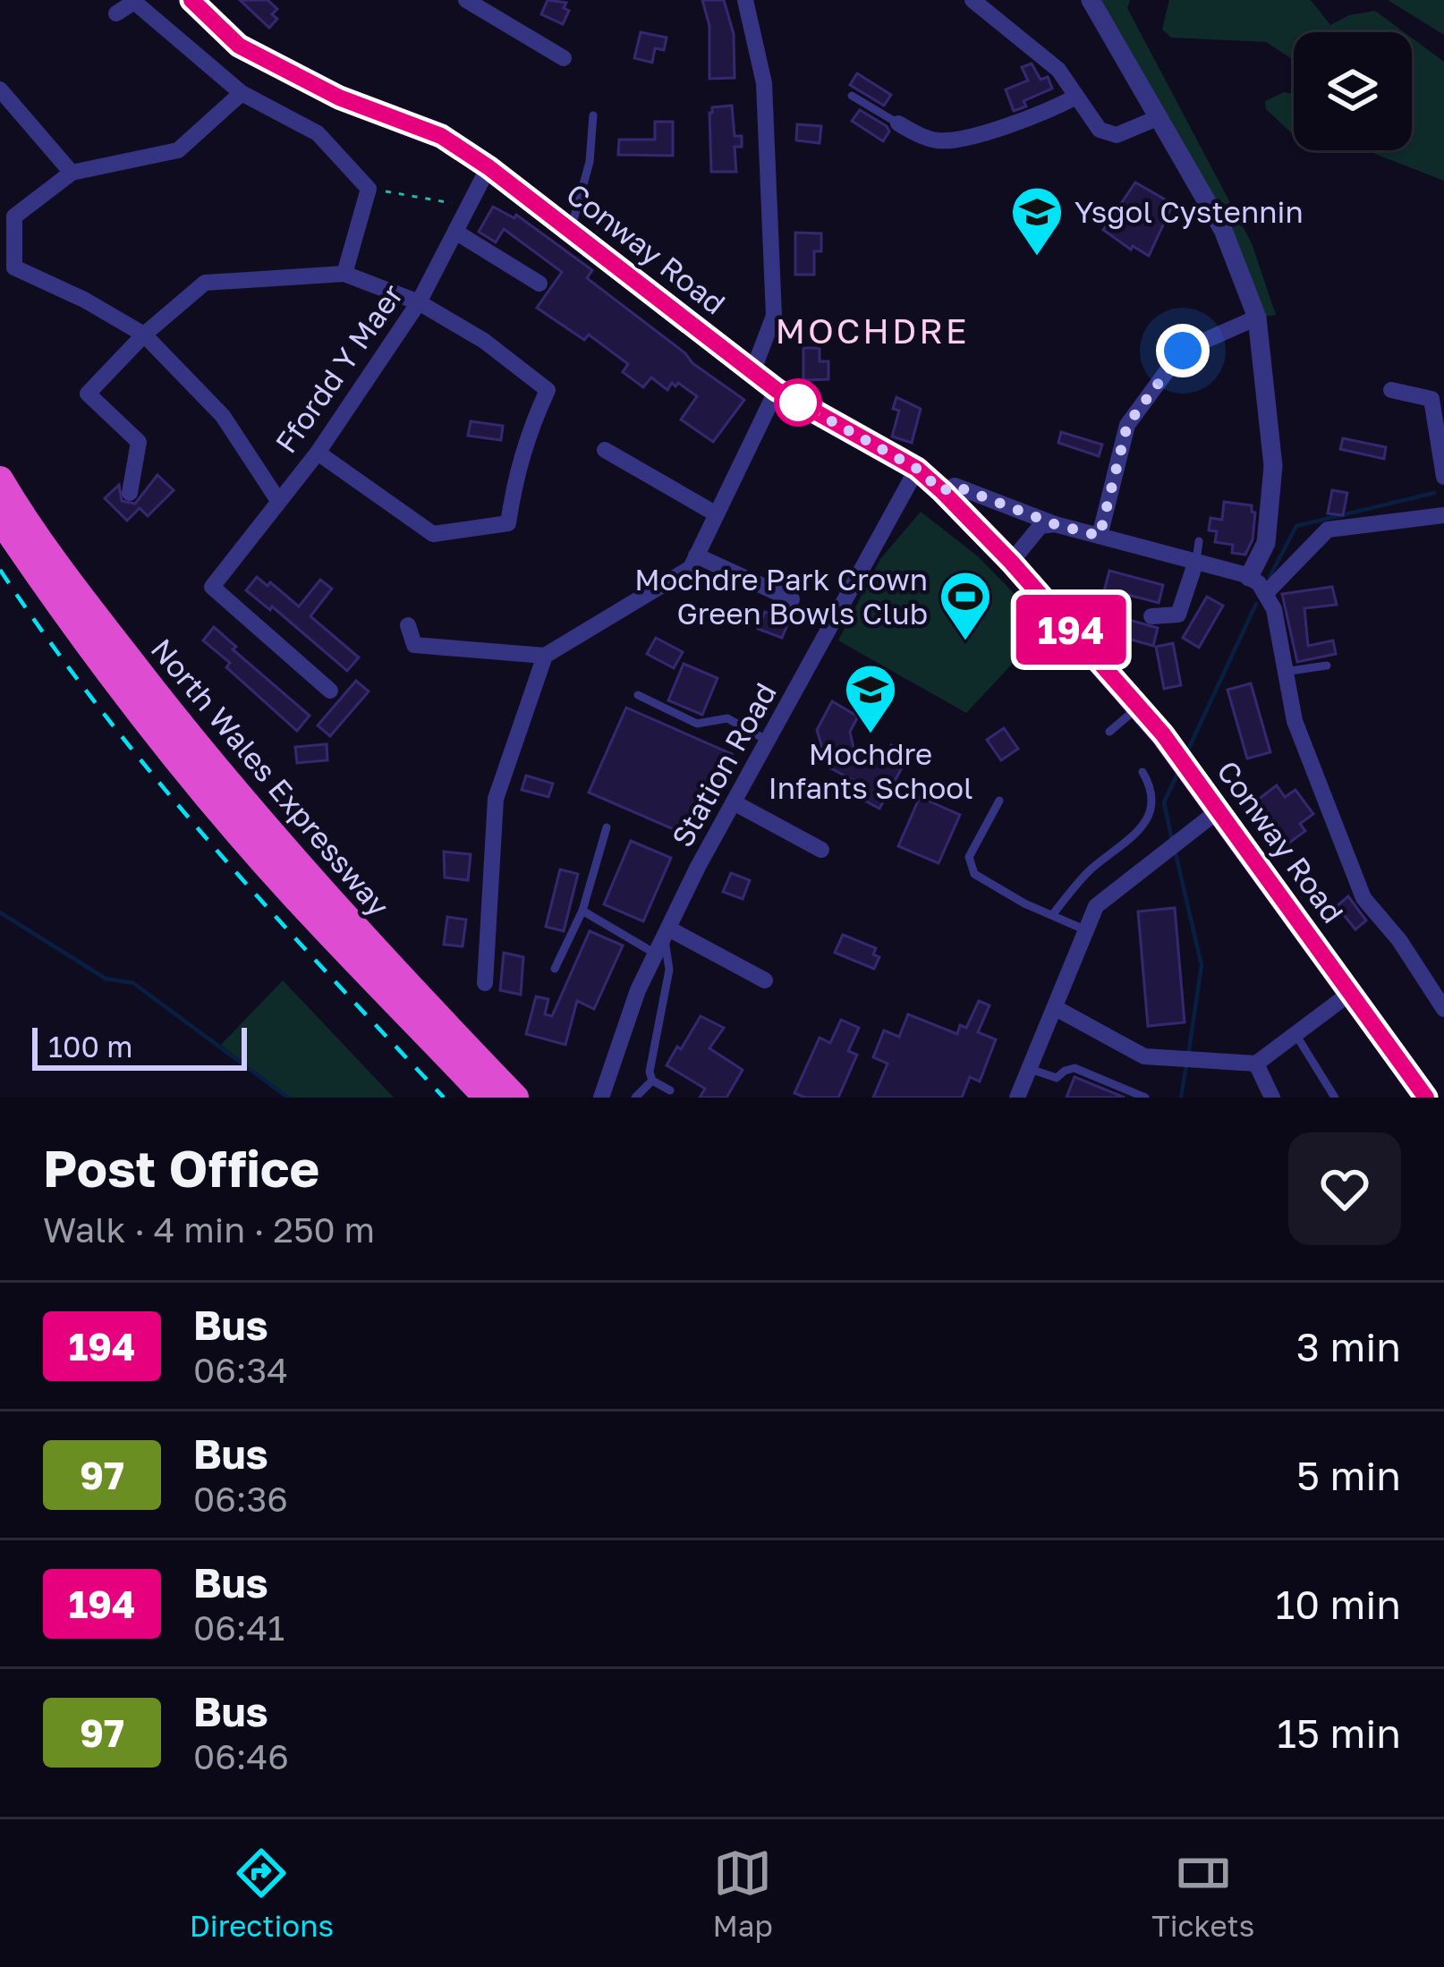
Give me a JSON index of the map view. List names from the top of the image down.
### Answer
{
  "streets": {
    "highway": ["North Wales Expressway"],
    "main road": ["Conway Road"],
    "street": ["Ffordd Y Maer", "Station Road"]
  },
  "crossings": [
    ["Conway Road", "Ffordd Y Maer"],
    ["Conway Road", "Station Road"]
  ],
  "districts": ["MOCHDRE"],
  "places": {
    "school or university": ["Ysgol Cystennin", "Mochdre Infants School"],
    "sports": ["Mochdre Park Crown Green Bowls Club"]
  },
  "lines": ["bus line 194"],
  "scale_bar": "100 m",
  "page": {
    "on_map": "194",
    "scale": "100 m",
    "heading": ["Post Office", "Walk · 4 min · 250 m"],
    "list": [
      {
        "mark": "194",
        "name": "Bus",
        "note": "06:34",
        "value": "3 min"
      },
      {
        "mark": "97",
        "name": "Bus",
        "note": "06:36",
        "value": "5 min"
      },
      {
        "mark": "194",
        "name": "Bus",
        "note": "06:41",
        "value": "10 min"
      },
      {
        "mark": "97",
        "name": "Bus",
        "note": "06:46",
        "value": "15 min"
      }
    ],
    "tabs": ["Directions", "Map", "Tickets"]
  }
}
